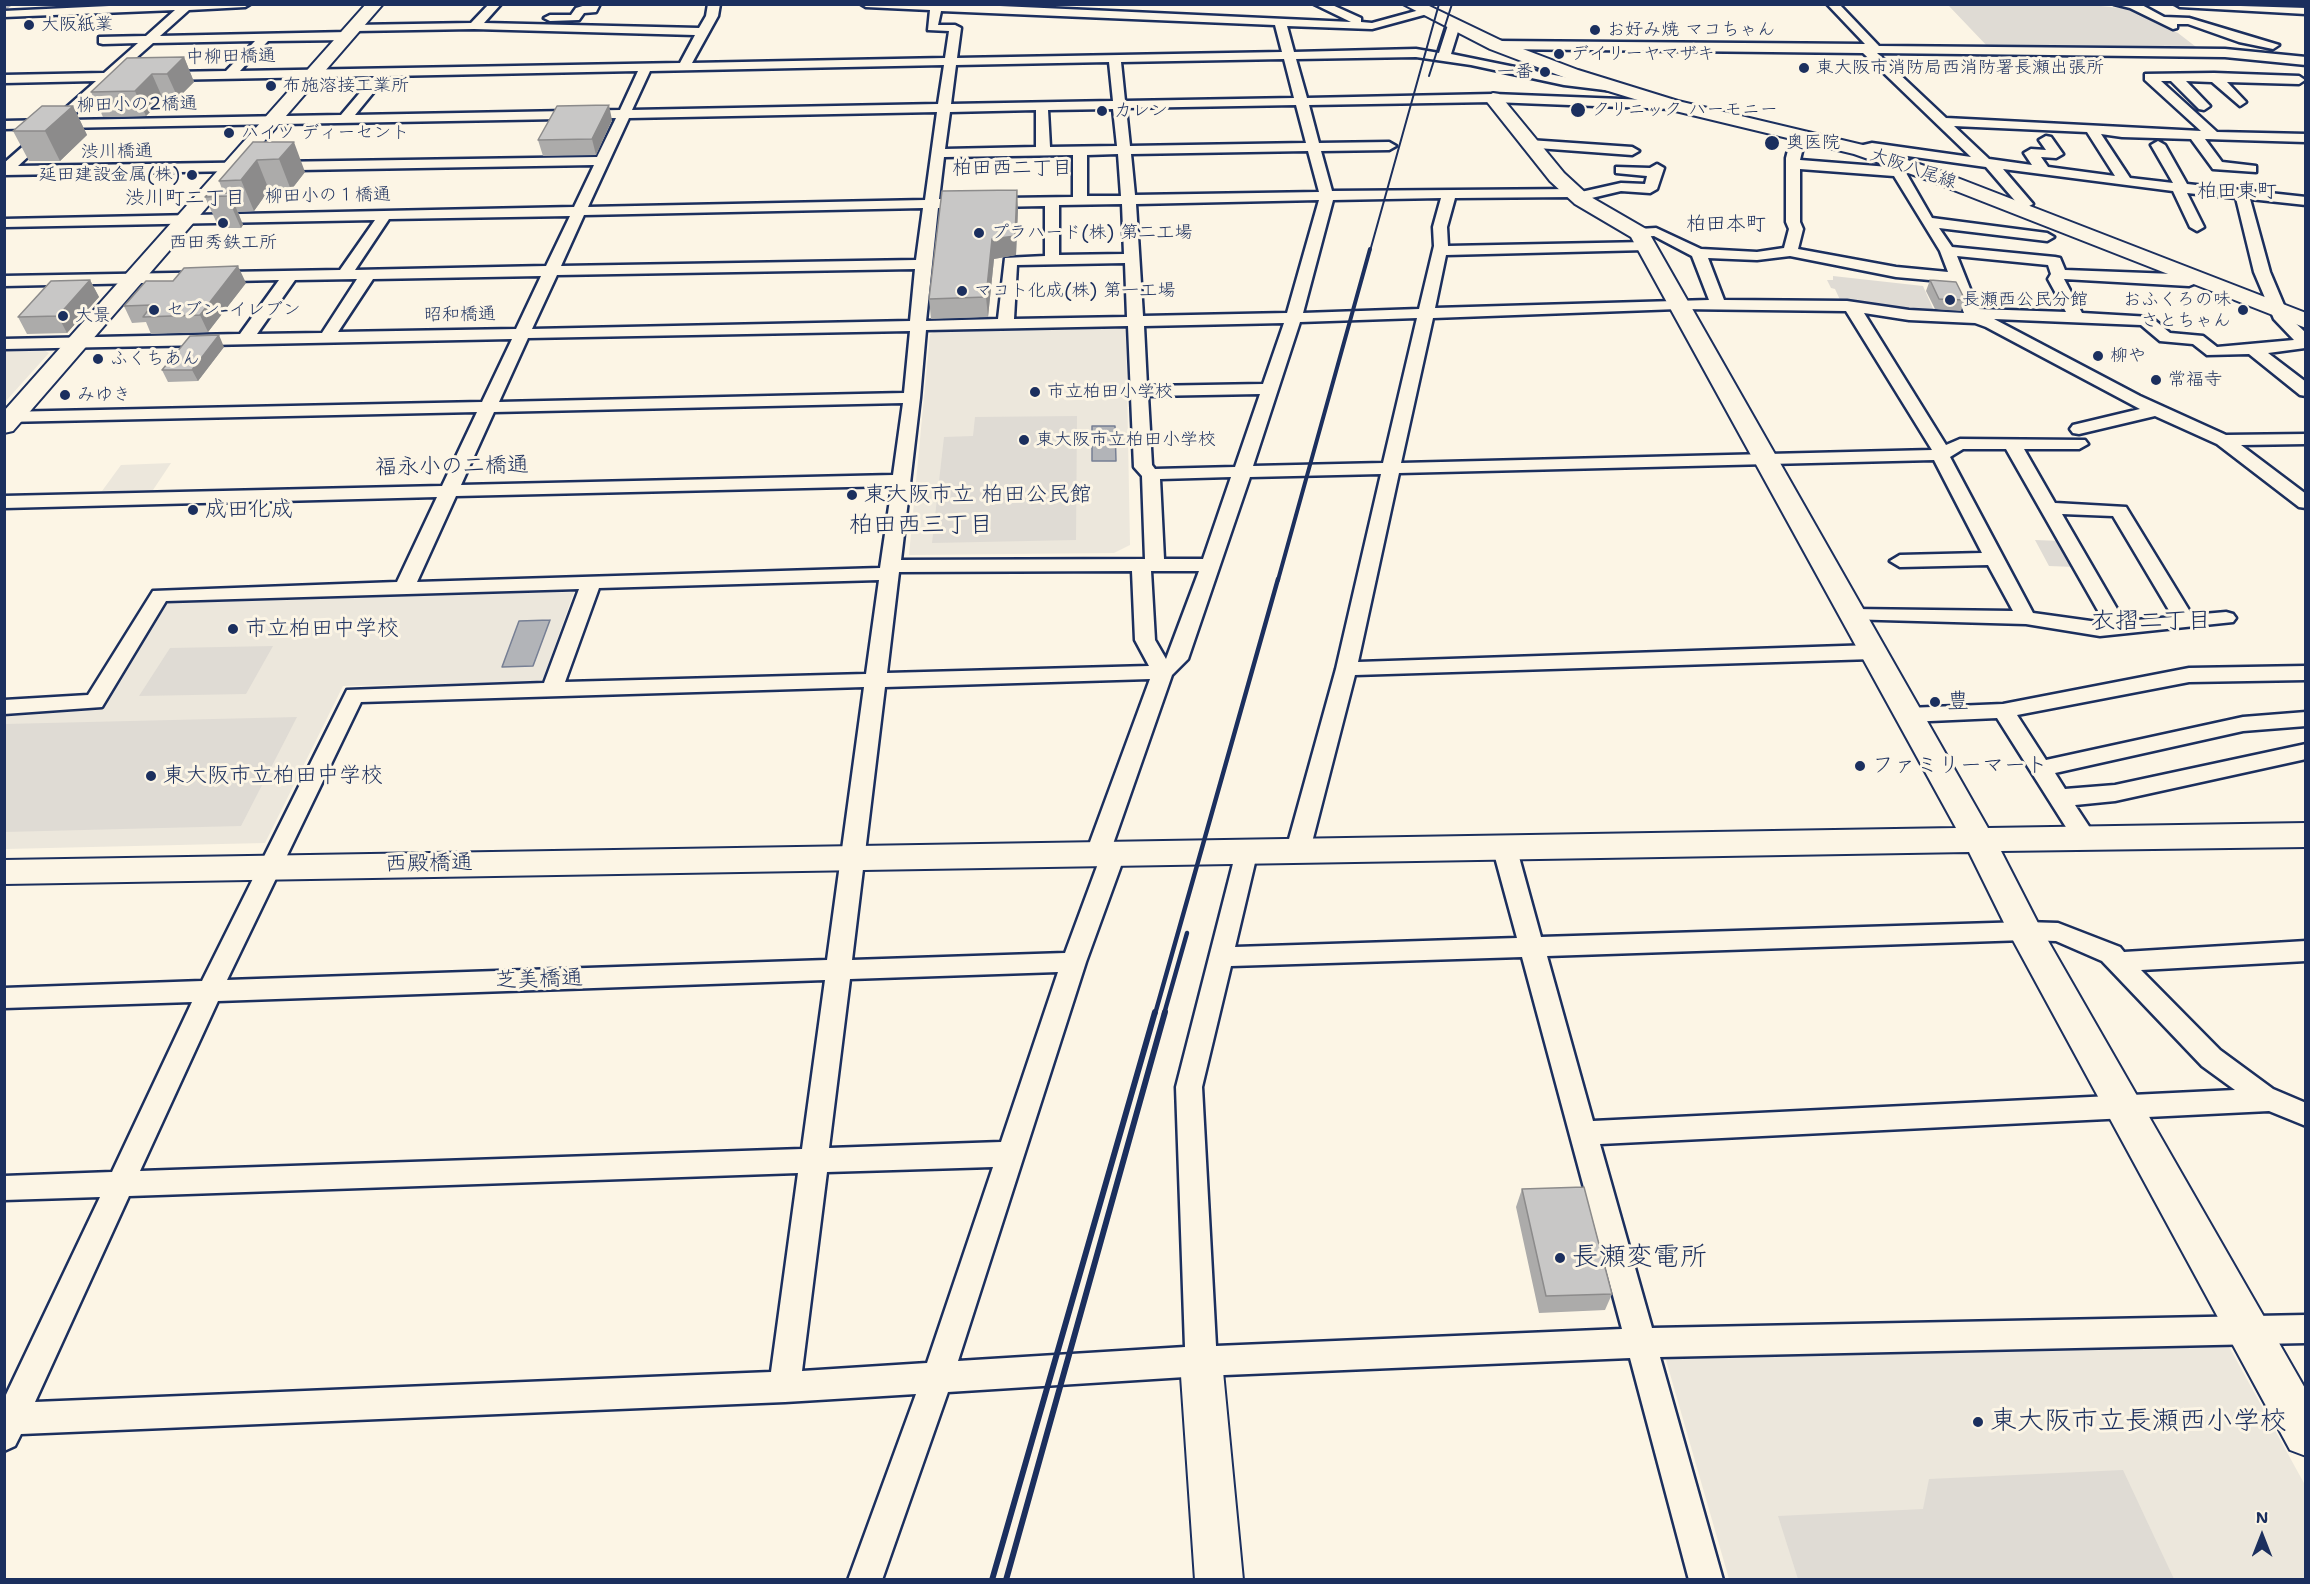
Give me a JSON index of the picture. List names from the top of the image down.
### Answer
{
  "streets": {
    "street": [
      "中柳田橋通",
      "柳田小の2橋通",
      "渋川橋通",
      "大阪八尾線",
      "柳田小の１橋通",
      "昭和橋通",
      "福永小の二橋通",
      "西殿橋通",
      "芝美橋通"
    ]
  },
  "crossings": [
    ["中柳田橋通", "大阪八尾線"],
    ["大阪八尾線", "昭和橋通"]
  ],
  "districts": [
    "柏田西二丁目",
    "柏田東町",
    "渋川町二丁目",
    "柏田本町",
    "柏田西三丁目",
    "衣摺二丁目"
  ],
  "places": [
    "大阪紙業",
    "お好み焼 マコちゃん",
    "デイリーヤマザキ",
    "東大阪市消防局西消防署長瀬出張所",
    "一番",
    "布施溶接工業所",
    "クリニック ハーモニー",
    "カレン",
    "ハイツ ディーセント",
    "奥医院",
    "延田建設金属(株)",
    "西田秀鉄工所",
    "プラハード(株) 第二工場",
    "マコト化成(株) 第一工場",
    "長瀬西公民分館",
    "セブン-イレブン",
    "おふくろの味 さとちゃん",
    "大景",
    "柳や",
    "ふくちあん",
    "常福寺",
    "市立柏田小学校",
    "みゆき",
    "東大阪市立柏田小学校",
    "東大阪市立 柏田公民館",
    "成田化成",
    "市立柏田中学校",
    "豊",
    "ファミリーマート",
    "東大阪市立柏田中学校",
    "長瀬変電所",
    "東大阪市立長瀬西小学校"
  ],
  "north": "top"
}
